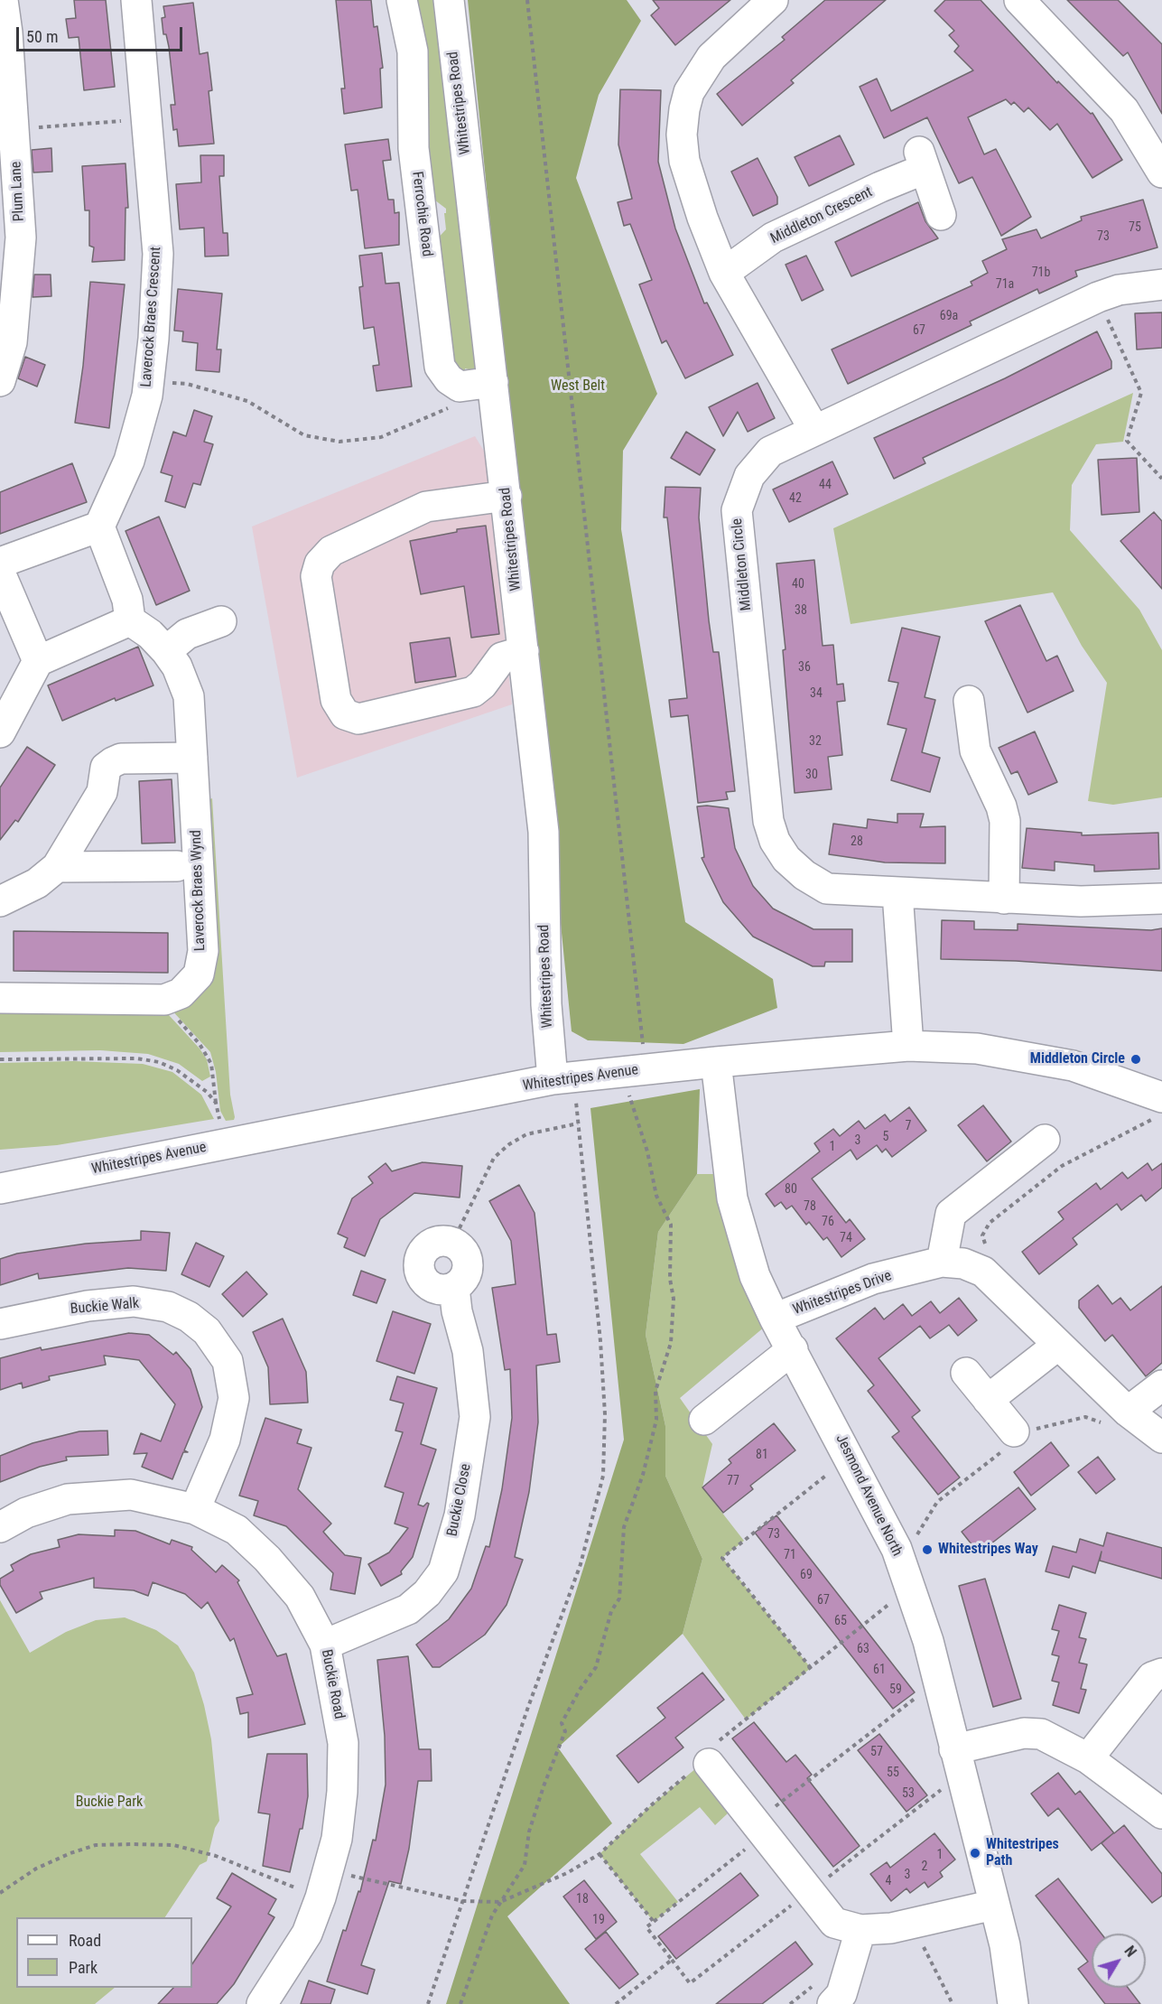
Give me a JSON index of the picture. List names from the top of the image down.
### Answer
{
  "streets": {
    "street": [
      "Whitestripes Road",
      "Plum Lane",
      "Ferrochie Road",
      "Middleton Crescent",
      "Laverock Braes Crescent",
      "Middleton Circle",
      "Laverock Braes Wynd",
      "Whitestripes Avenue",
      "Whitestripes Drive",
      "Buckie Walk",
      "Jesmond Avenue North",
      "Buckie Close",
      "Buckie Road"
    ]
  },
  "crossings": [
    ["Whitestripes Road", "Ferrochie Road"],
    ["Whitestripes Road", "Whitestripes Avenue"],
    ["Whitestripes Avenue", "Jesmond Avenue North"],
    ["Whitestripes Drive", "Jesmond Avenue North"],
    ["Buckie Walk", "Buckie Road"],
    ["Buckie Close", "Buckie Road"]
  ],
  "parks": ["West Belt", "Buckie Park"],
  "places": ["Middleton Circle", "Whitestripes Way", "Whitestripes Path"],
  "house_numbers": [
    "75",
    "73",
    "71b",
    "71a",
    "69a",
    "67",
    "44",
    "42",
    "40",
    "38",
    "36",
    "34",
    "32",
    "30",
    "28",
    "7",
    "5",
    "3",
    "1",
    "80",
    "78",
    "76",
    "74",
    "81",
    "77",
    "73",
    "71",
    "69",
    "67",
    "65",
    "63",
    "61",
    "59",
    "57",
    "55",
    "53",
    "1",
    "2",
    "3",
    "4",
    "18",
    "19"
  ],
  "legend": ["Road", "Park"],
  "scale_bar": "50 m",
  "north": "top right"
}
